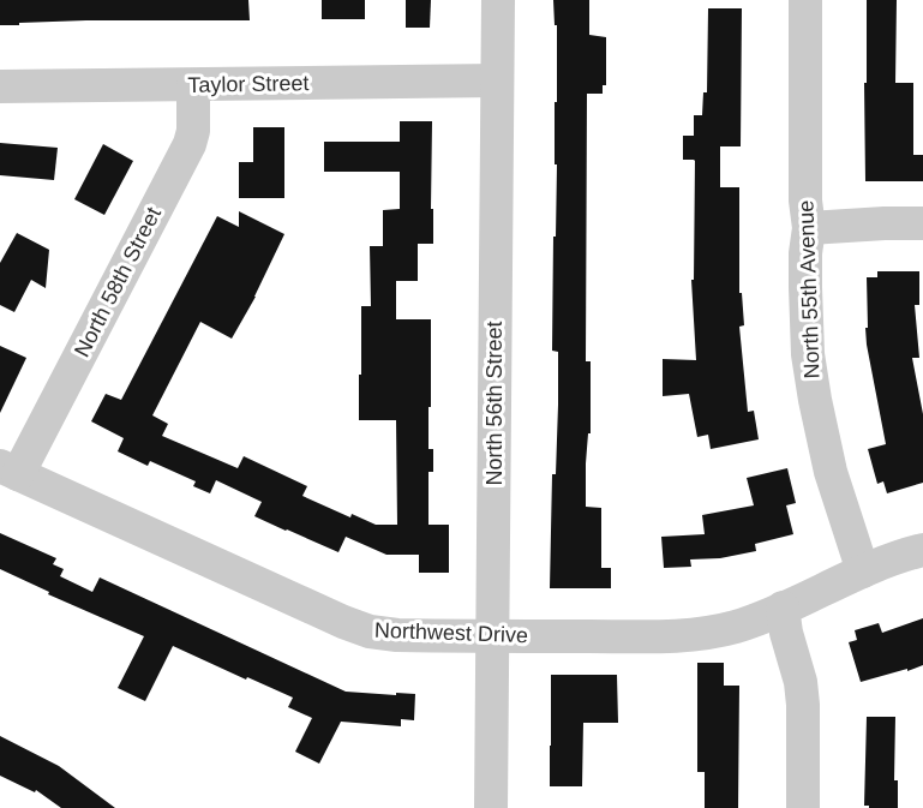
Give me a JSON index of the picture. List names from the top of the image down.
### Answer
{
  "streets": {
    "street": [
      "Taylor Street",
      "North 58th Street",
      "North 55th Avenue",
      "North 56th Street",
      "Northwest Drive"
    ]
  },
  "crossings": [
    ["Taylor Street", "North 58th Street"],
    ["Taylor Street", "North 56th Street"],
    ["North 58th Street", "Northwest Drive"],
    ["North 55th Avenue", "Northwest Drive"],
    ["North 56th Street", "Northwest Drive"]
  ]
}
